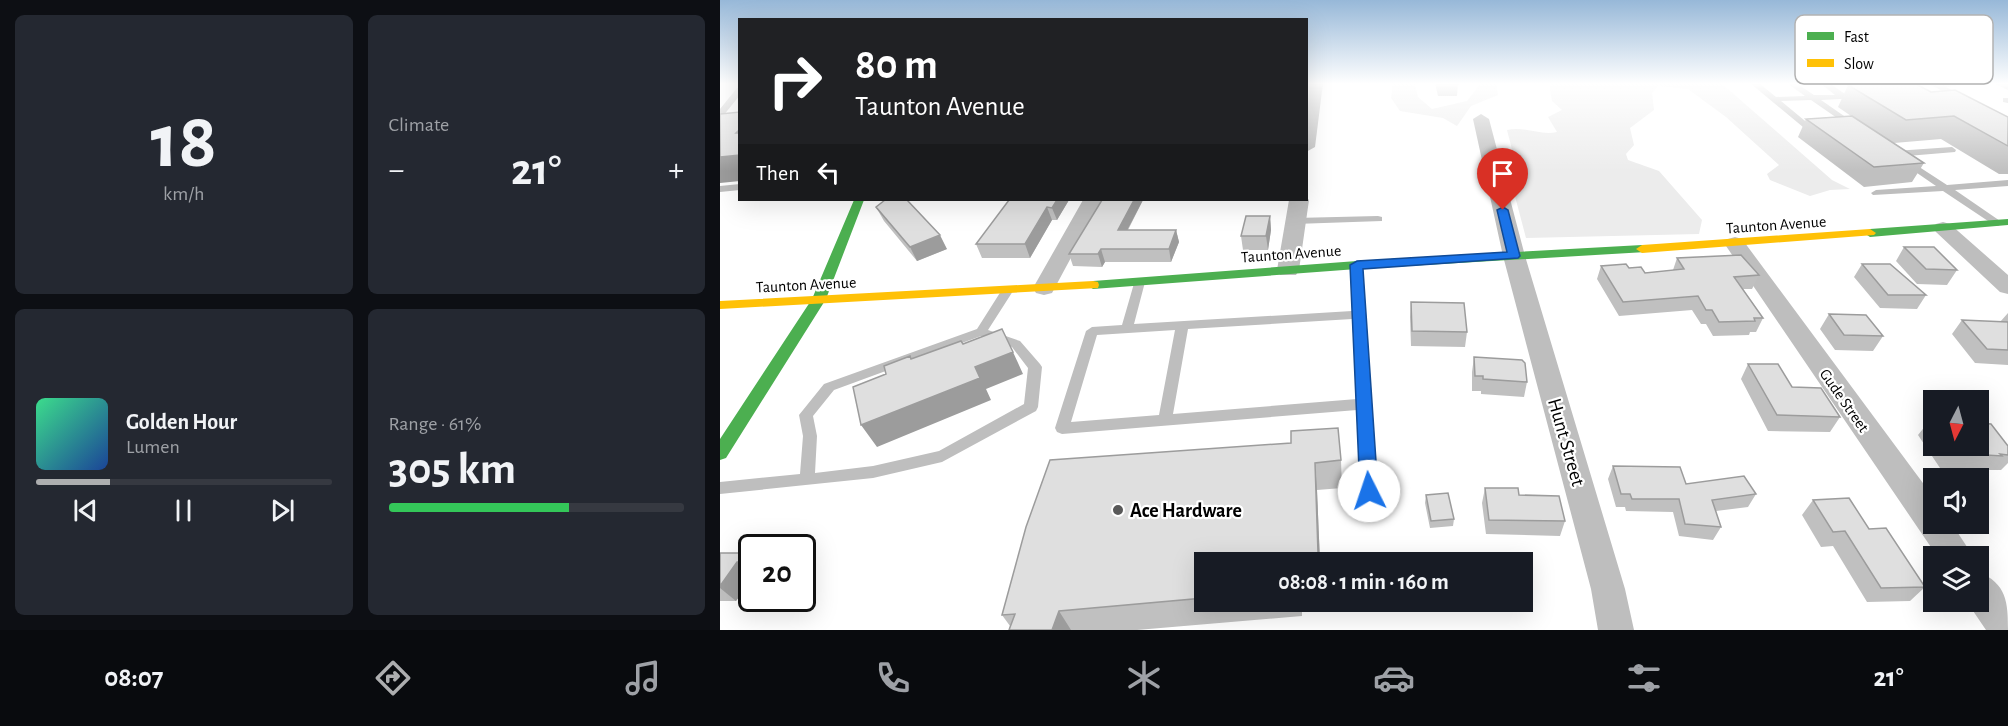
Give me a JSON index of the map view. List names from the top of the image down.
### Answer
{
  "streets": {
    "main road": ["Taunton Avenue"],
    "street": ["Gude Street", "Hunt Street"]
  },
  "crossings": [
    ["Taunton Avenue", "Gude Street"],
    ["Taunton Avenue", "Hunt Street"]
  ],
  "places": ["Ace Hardware"],
  "legend": ["Fast", "Slow"],
  "north": "bottom",
  "page": {
    "tile": [
      ["18", "km/h"],
      "Climate",
      ["Range · 61%", "305 km"]
    ],
    "turn": ["80 m", "Taunton Avenue"],
    "then": "Then",
    "heat": ["−", "21°", "+"],
    "song": ["Golden Hour", "Lumen"],
    "limit": "20",
    "trip": "08:08 · 1 min · 160 m",
    "tabs": ["08:07", "21°"]
  }
}
